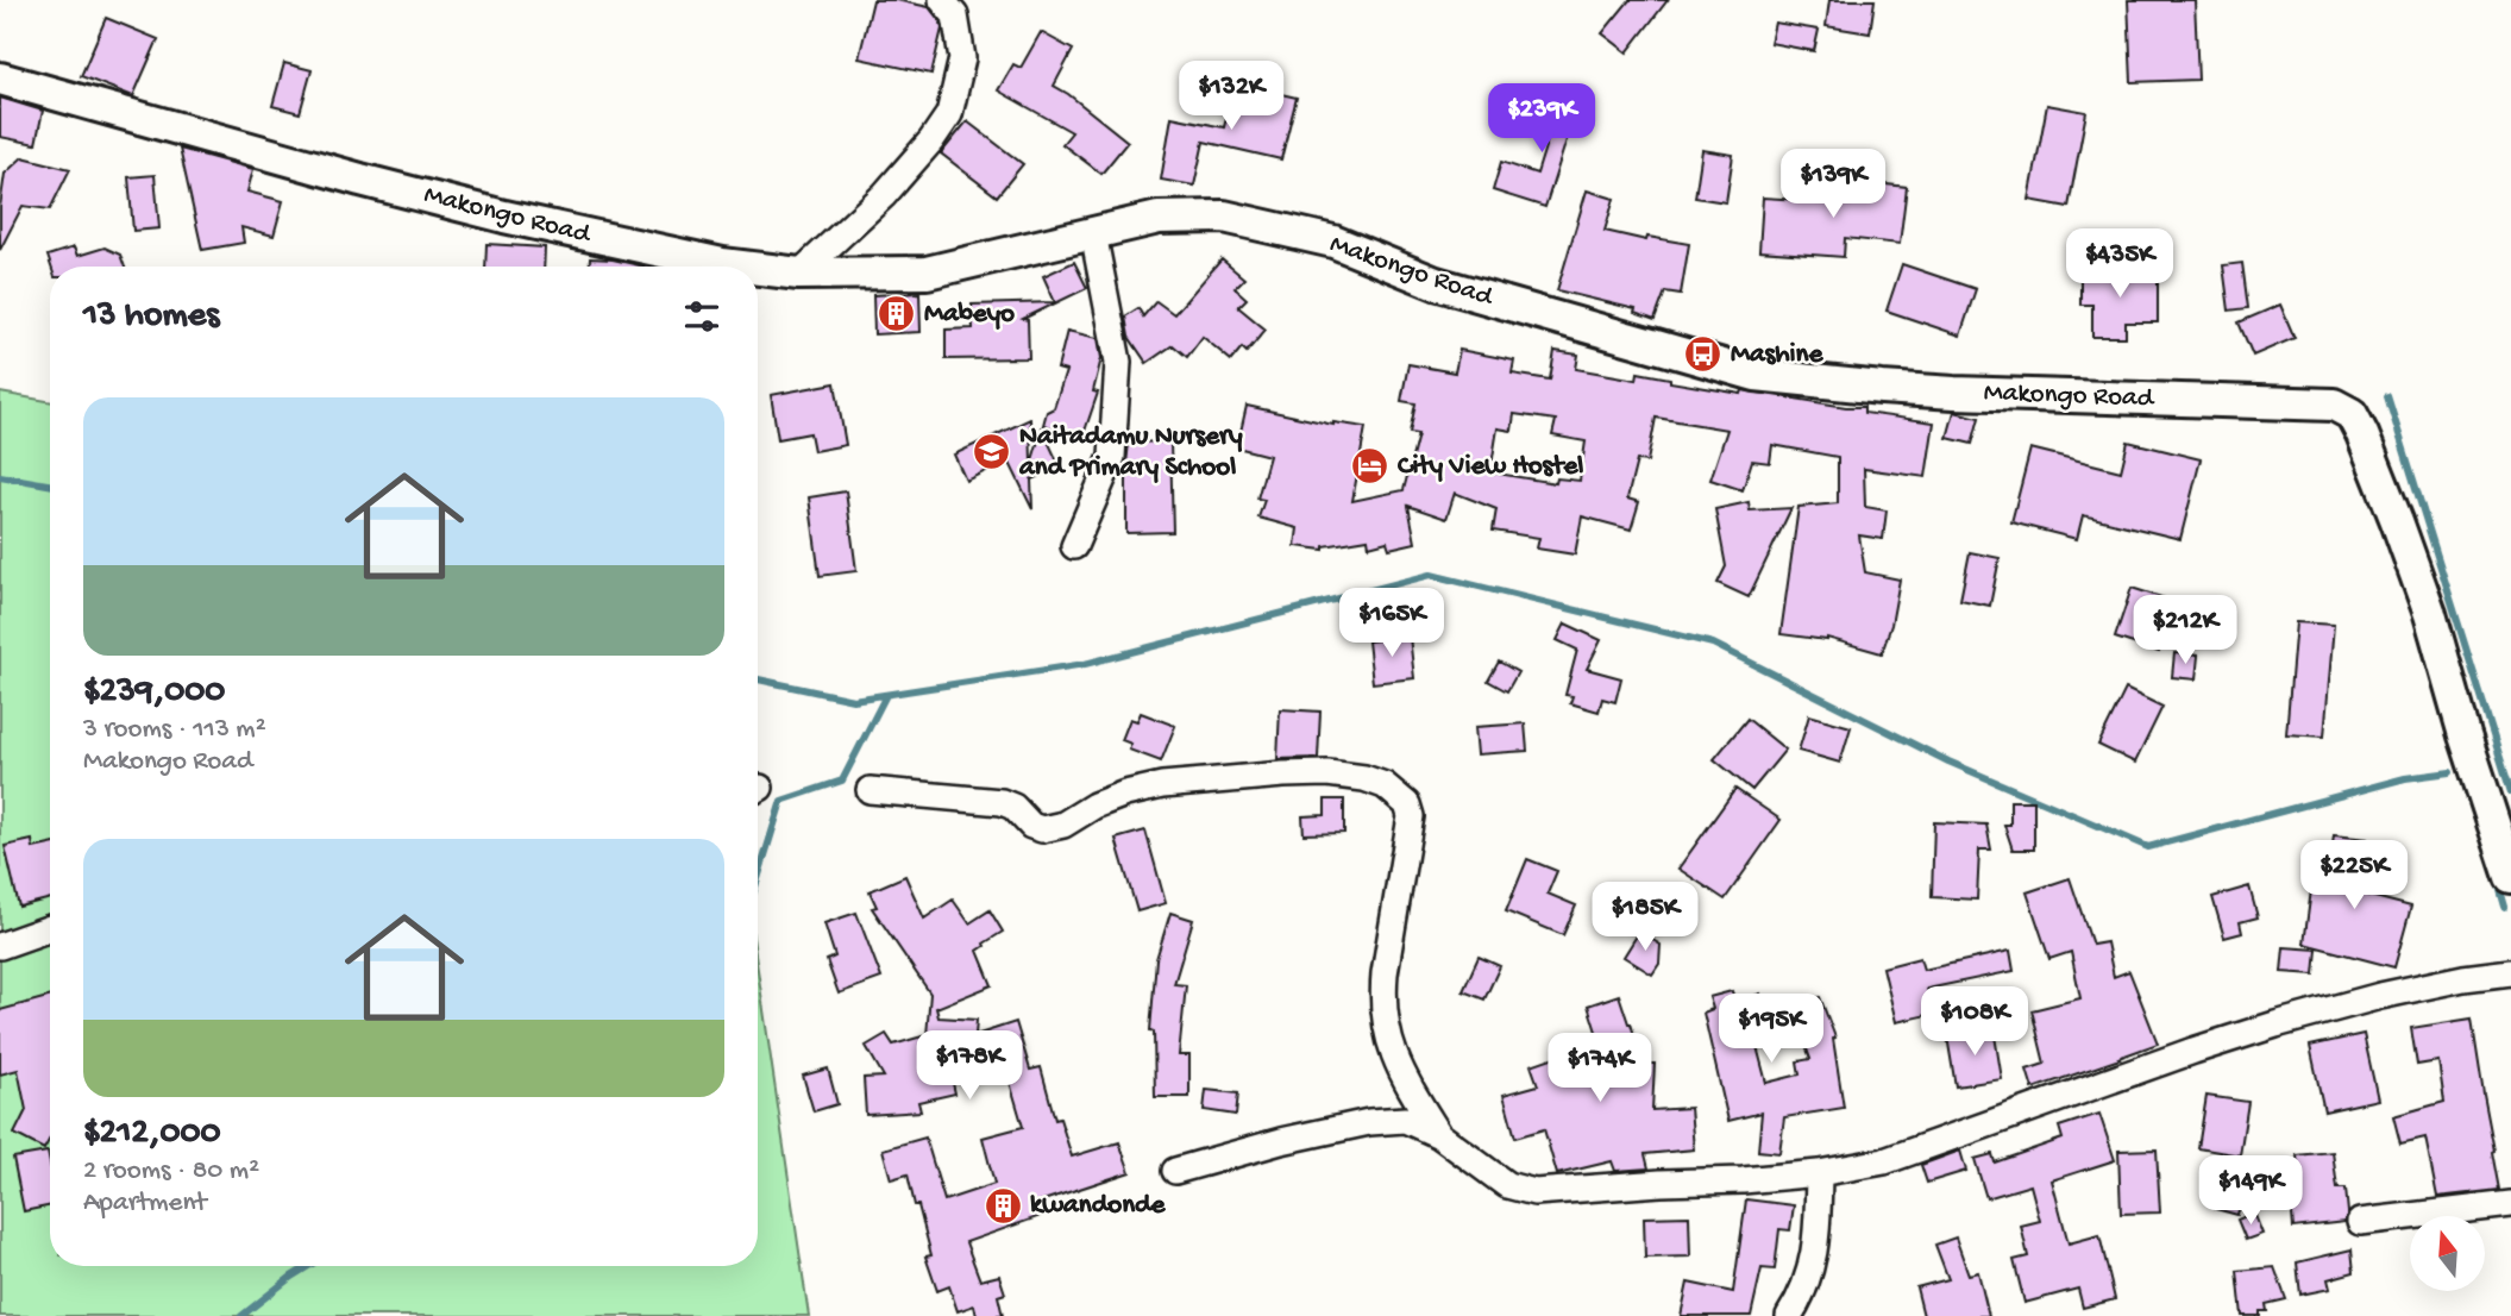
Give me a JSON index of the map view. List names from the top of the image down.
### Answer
{
  "streets": {
    "street": ["Makongo Road"]
  },
  "places": {
    "building": ["Mabeyo", "kwandonde"],
    "bus stop": ["Mashine"],
    "school or university": ["Naitadamu Nursery and Primary School"],
    "hotel": ["City View Hostel"]
  },
  "north": "top",
  "page": {
    "price": [
      "$132K",
      "$239K",
      "$139K",
      "$435K",
      "$165K",
      "$212K",
      "$225K",
      "$185K",
      "$108K",
      "$195K",
      "$178K",
      "$174K",
      "$149K"
    ],
    "heading": "13 homes",
    "list": [
      {
        "name": "$239,000",
        "note": "3 rooms · 113 m² · Makongo Road"
      },
      {
        "name": "$212,000",
        "note": "2 rooms · 80 m² · Apartment"
      }
    ]
  }
}
